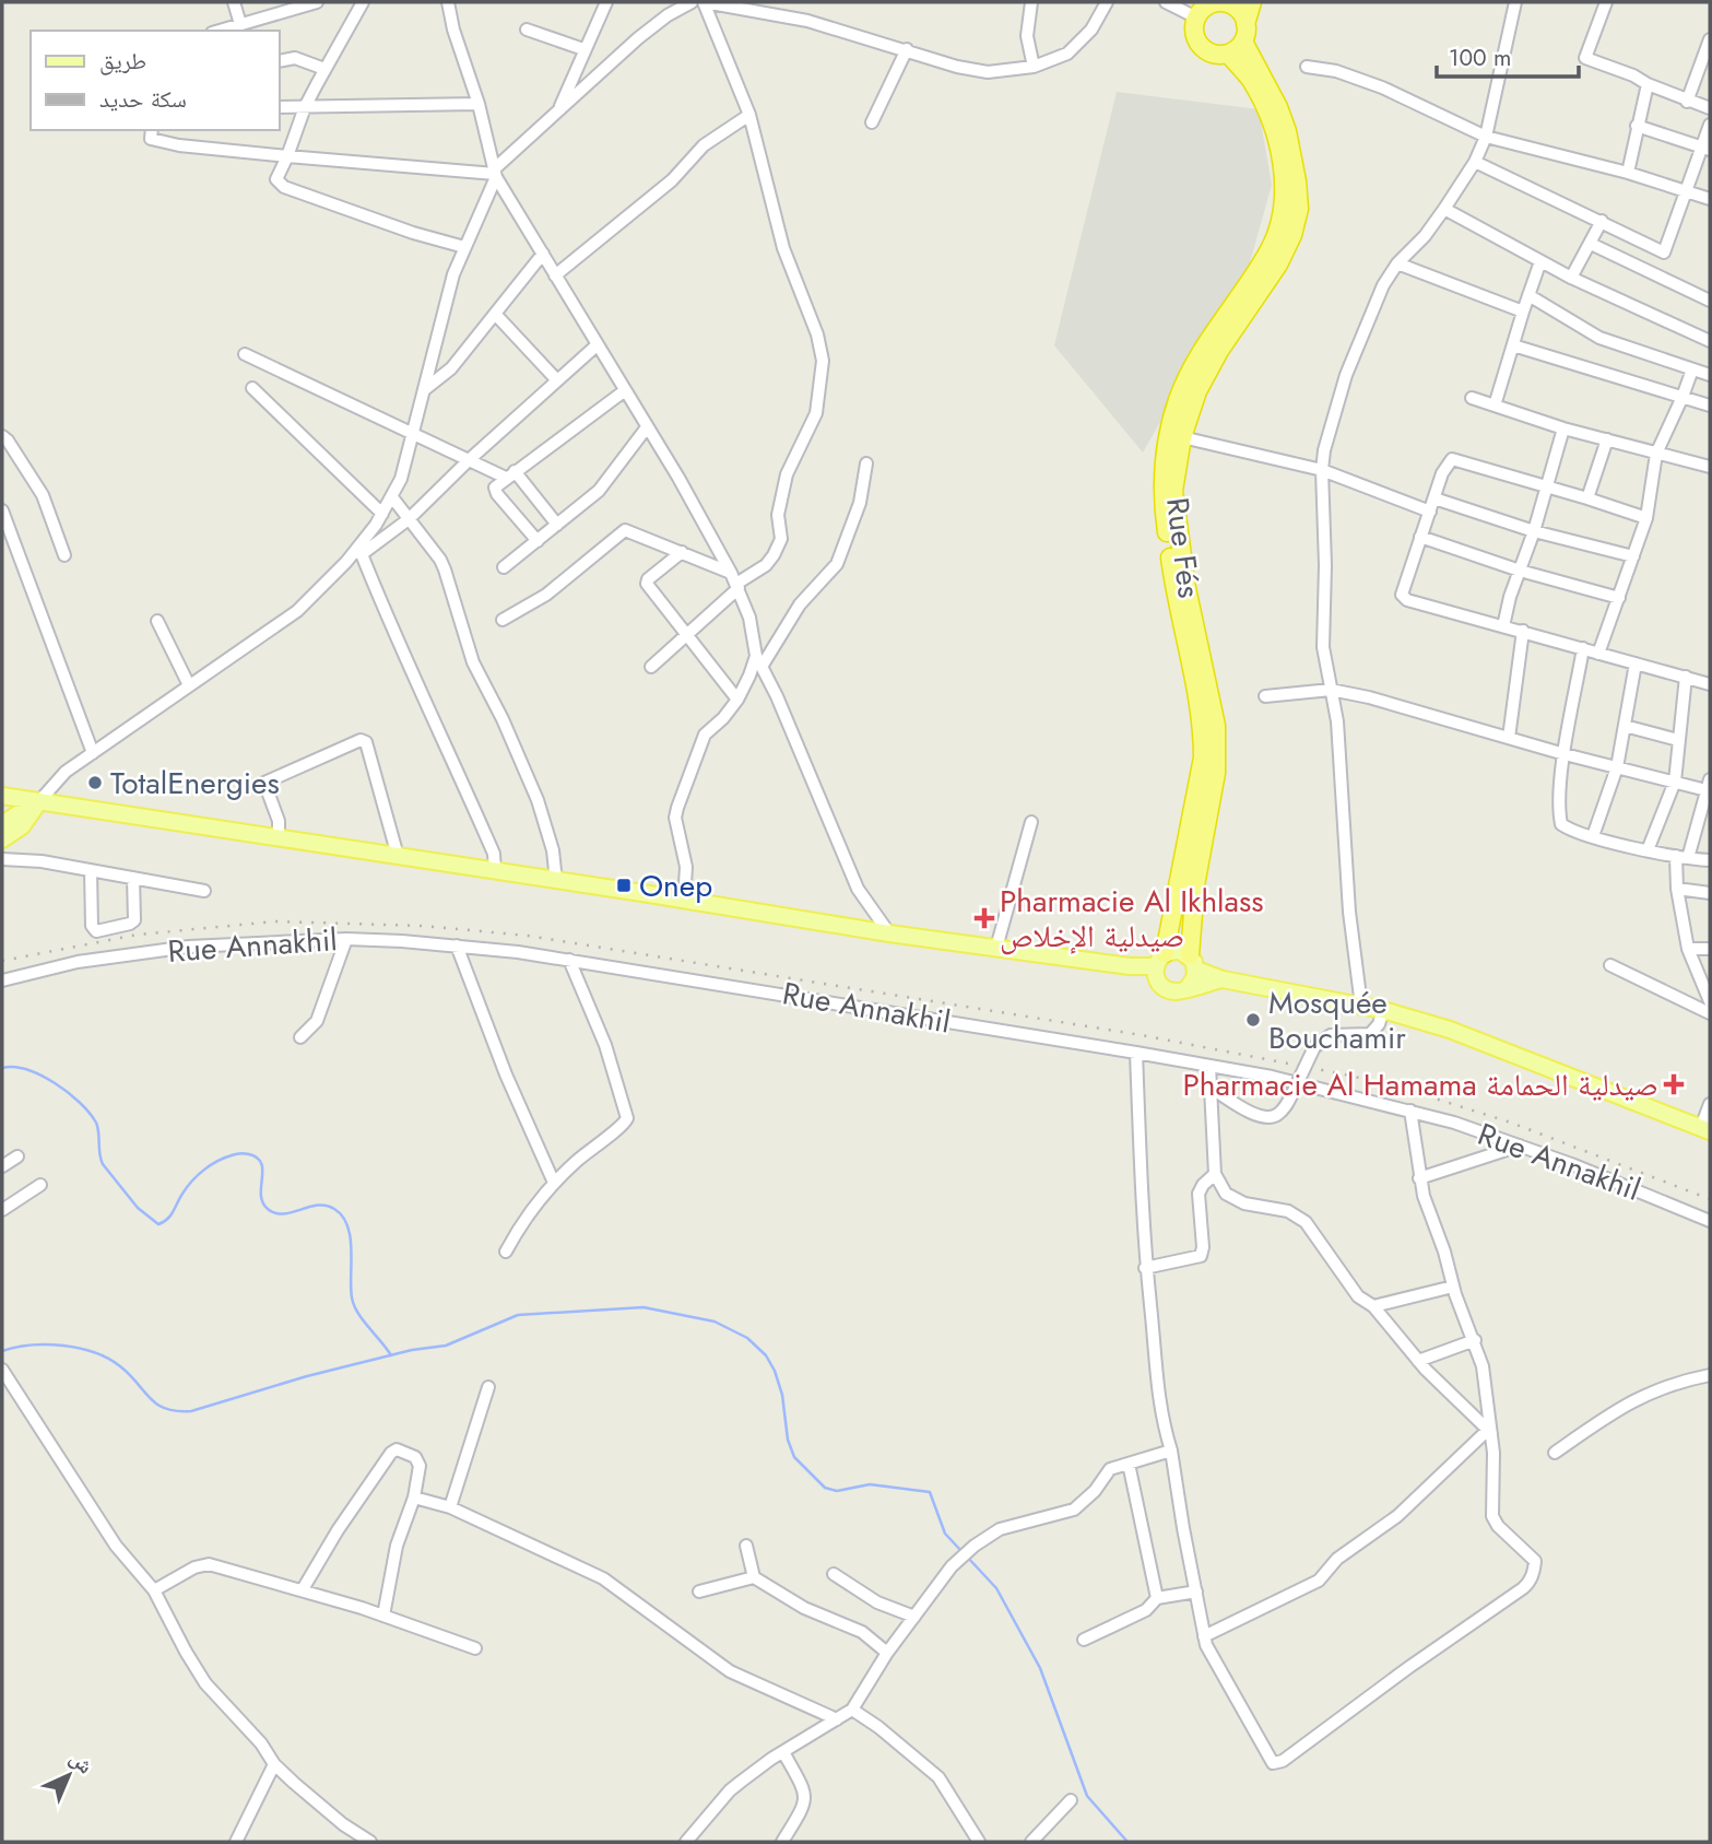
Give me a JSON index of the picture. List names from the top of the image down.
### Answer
{
  "streets": {
    "highway": ["Rue Fés"],
    "street": ["Rue Annakhil"]
  },
  "places": {
    "other": ["TotalEnergies", "Mosquée Bouchamir"],
    "transit": ["Onep"],
    "health": ["Pharmacie Al Ikhlass صيدلية الإخلاص", "Pharmacie Al Hamama صيدلية الحمامة"]
  },
  "legend": ["طريق", "سكة حديد"],
  "scale_bar": "100 m",
  "north": "top right"
}
